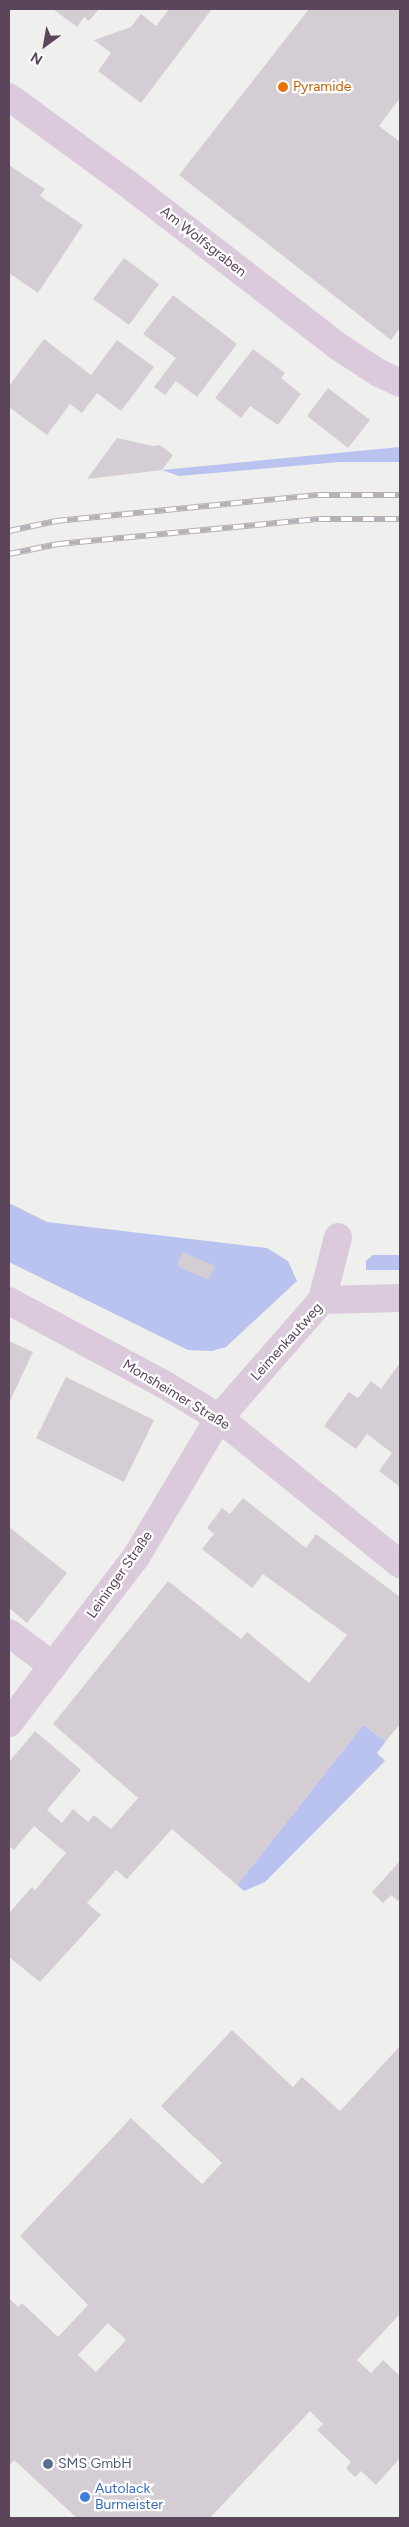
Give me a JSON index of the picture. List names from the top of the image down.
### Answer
{
  "streets": {
    "street": [
      "Am Wolfsgraben",
      "Leimenkautweg",
      "Monsheimer Straße",
      "Leininger Straße"
    ]
  },
  "crossings": [
    ["Leimenkautweg", "Monsheimer Straße"],
    ["Leimenkautweg", "Leininger Straße"],
    ["Monsheimer Straße", "Leininger Straße"]
  ],
  "places": ["Pyramide", "SMS GmbH", "Autolack Burmeister"],
  "north": "bottom left"
}
